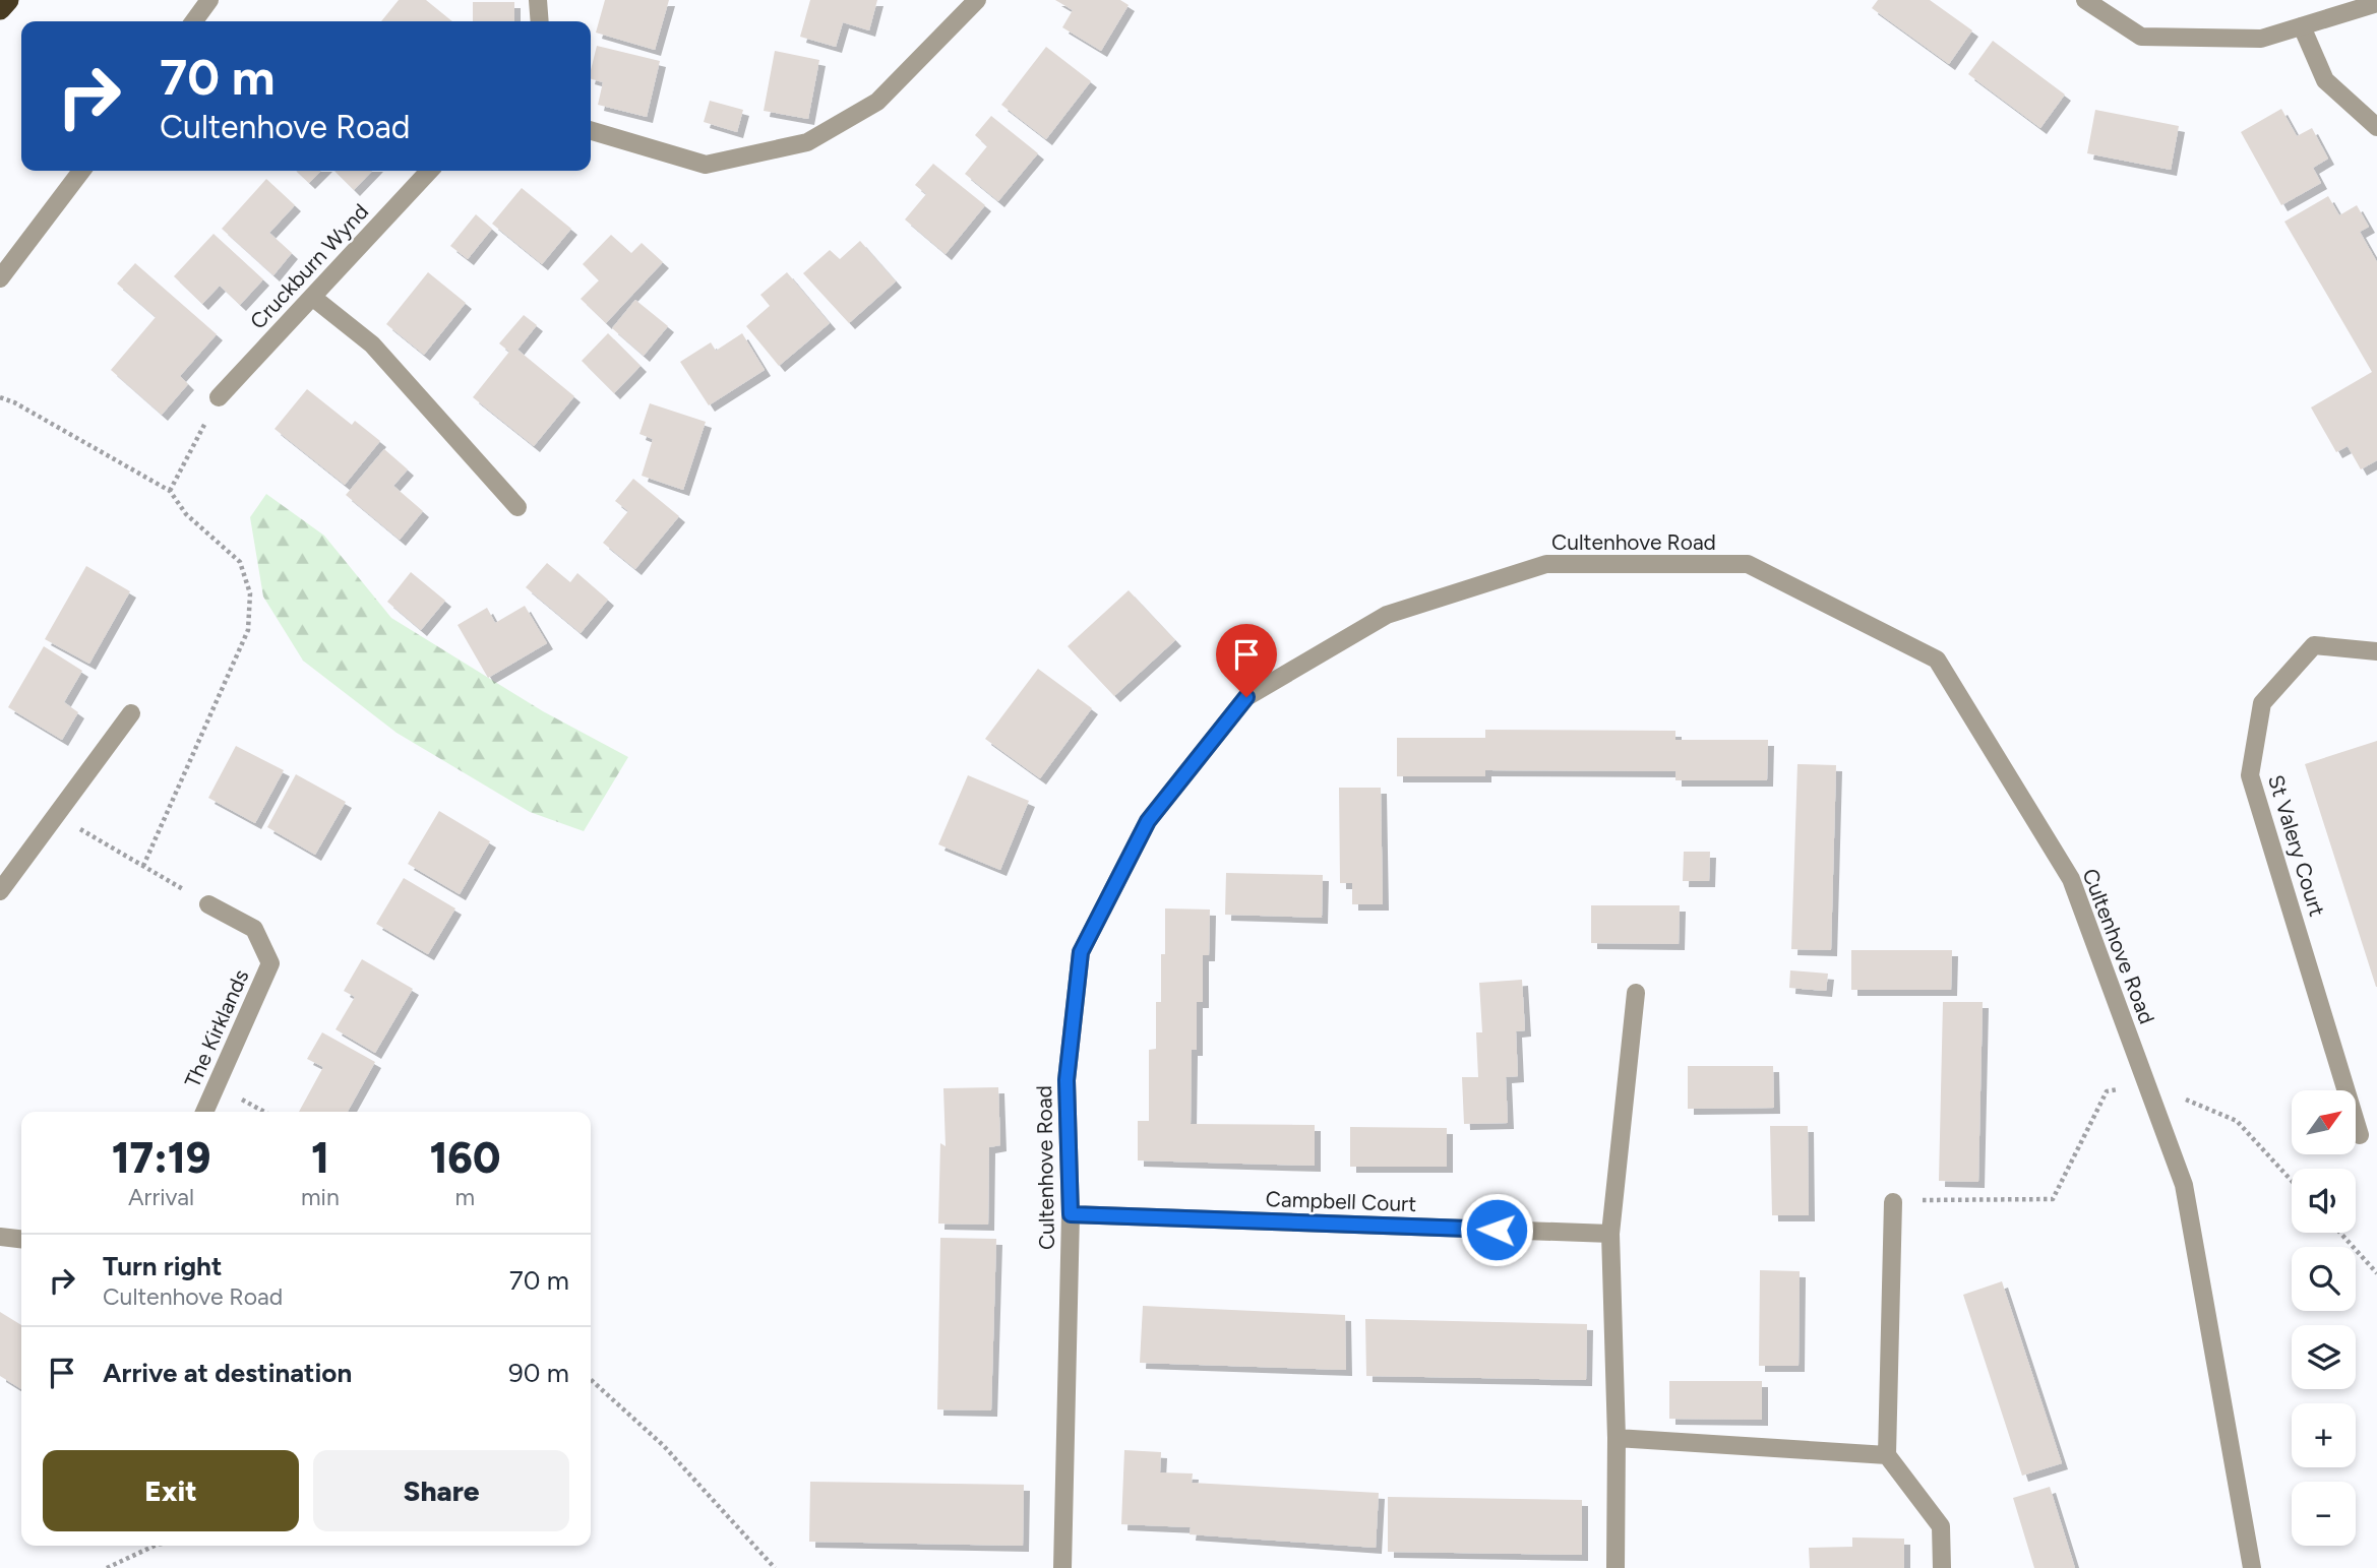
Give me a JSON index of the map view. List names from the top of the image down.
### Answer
{
  "streets": {
    "street": [
      "Cruckburn Wynd",
      "Cultenhove Road",
      "St Valery Court",
      "The Kirklands",
      "Campbell Court"
    ]
  },
  "crossings": [
    ["Cultenhove Road", "Campbell Court"]
  ],
  "north": "top right",
  "page": {
    "turn": ["70 m", "Cultenhove Road"],
    "map_buttons": ["+", "−"],
    "eta": [
      "17:19",
      "Arrival",
      "1",
      "min",
      "160",
      "m"
    ],
    "list": [
      {
        "name": "Turn right",
        "note": "Cultenhove Road",
        "value": "70 m"
      },
      {
        "name": "Arrive at destination",
        "value": "90 m"
      }
    ],
    "buttons": ["Exit", "Share"]
  }
}
